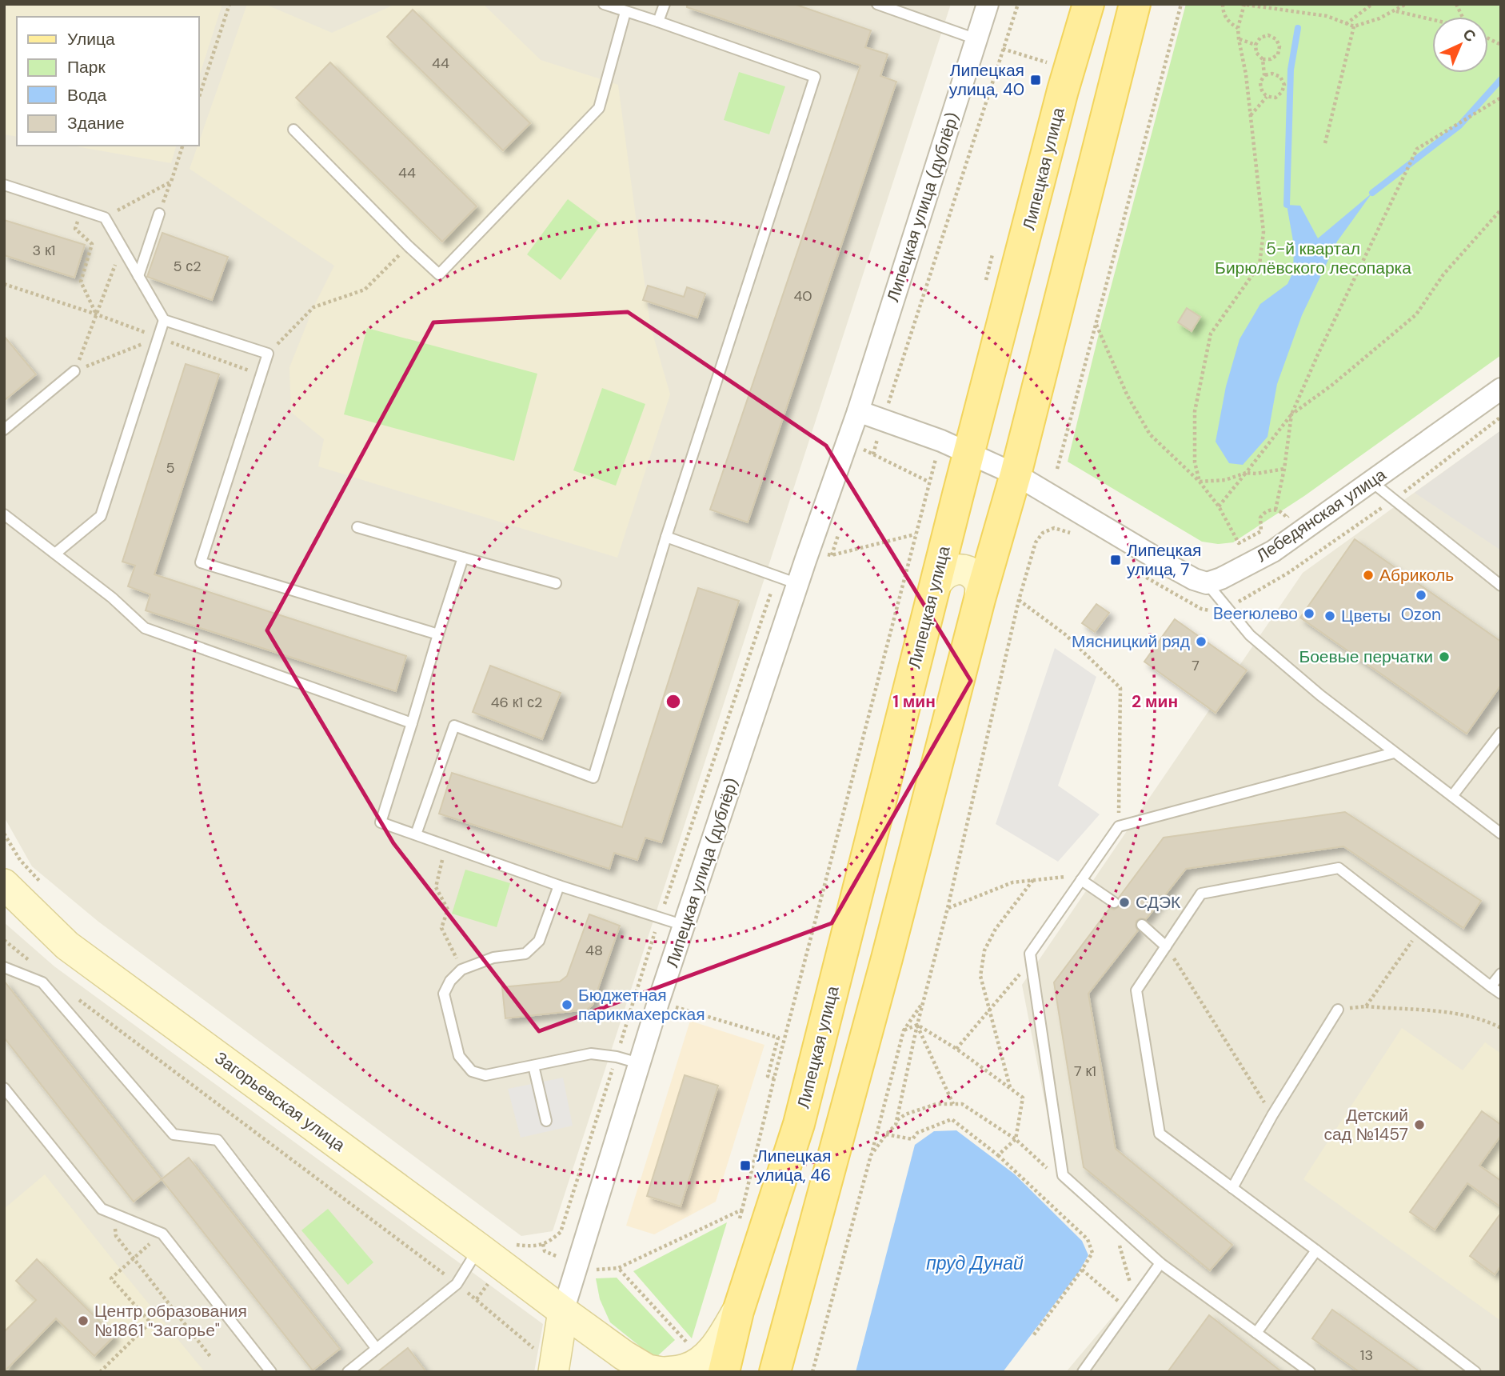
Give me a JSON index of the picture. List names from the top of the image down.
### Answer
{
  "streets": {
    "main road": ["Липецкая улица"],
    "street": ["Липецкая улица (дублёр)", "Лебедянская улица", "Загорьевская улица"]
  },
  "crossings": [
    ["Липецкая улица (дублёр)", "Загорьевская улица"]
  ],
  "water": ["пруд Дунай"],
  "parks": ["5-й квартал Бирюлёвского лесопарка"],
  "places": {
    "transit": ["Липецкая улица, 40", "Липецкая улица, 7", "Липецкая улица, 46"],
    "other": [
      "Абриколь",
      "Ozon",
      "Beerюлево",
      "Цветы",
      "Мясницкий ряд",
      "Боевые перчатки",
      "СДЭК",
      "Бюджетная парикмахерская",
      "Детский сад №1457",
      "Центр образования №1861 \"Загорье\""
    ]
  },
  "house_numbers": [
    "44",
    "44",
    "3 к1",
    "5 с2",
    "40",
    "5",
    "7",
    "46 к1 с2",
    "48",
    "7 к1",
    "13"
  ],
  "legend": [
    "Улица",
    "Парк",
    "Вода",
    "Здание"
  ],
  "north": "top right",
  "rings": ["1 мин", "2 мин"]
}
